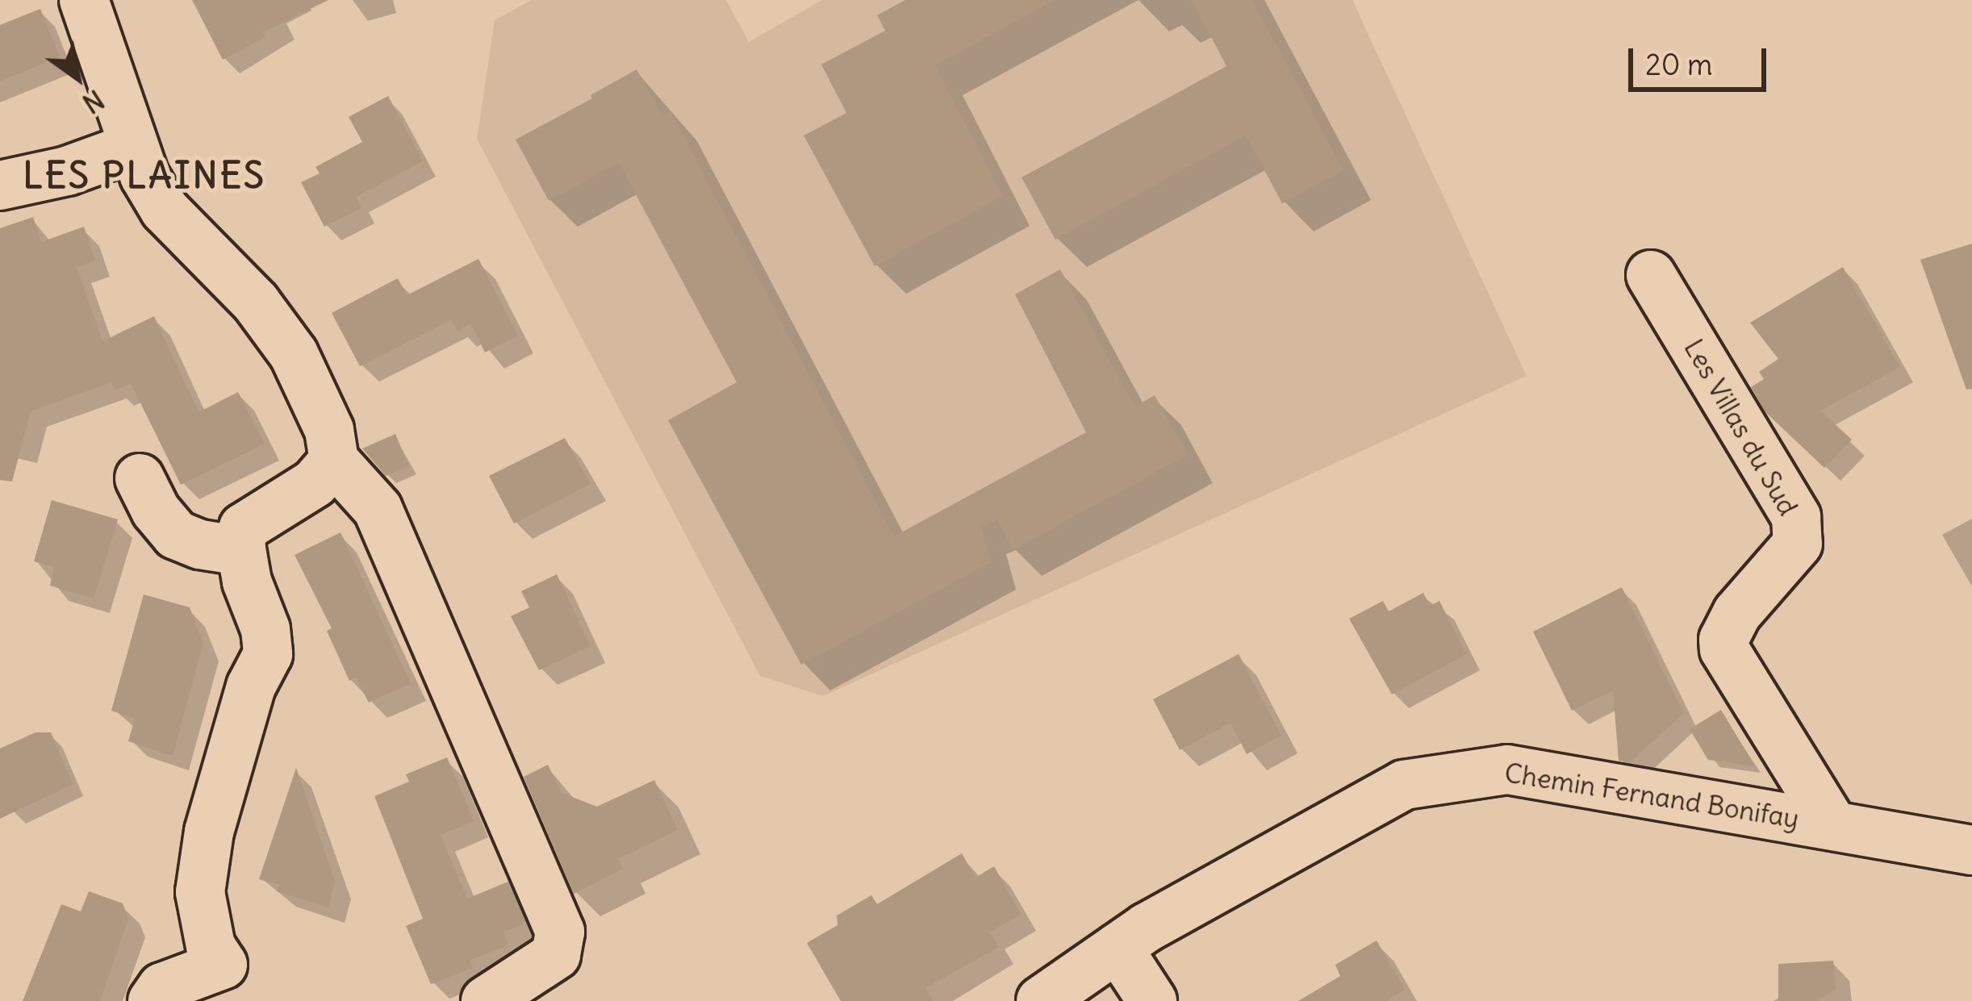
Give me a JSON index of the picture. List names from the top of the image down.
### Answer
{
  "streets": {
    "street": ["Les Villas du Sud", "Chemin Fernand Bonifay"]
  },
  "crossings": [
    ["Les Villas du Sud", "Chemin Fernand Bonifay"]
  ],
  "districts": ["LES PLAINES"],
  "scale_bar": "20 m",
  "north": "bottom right"
}
